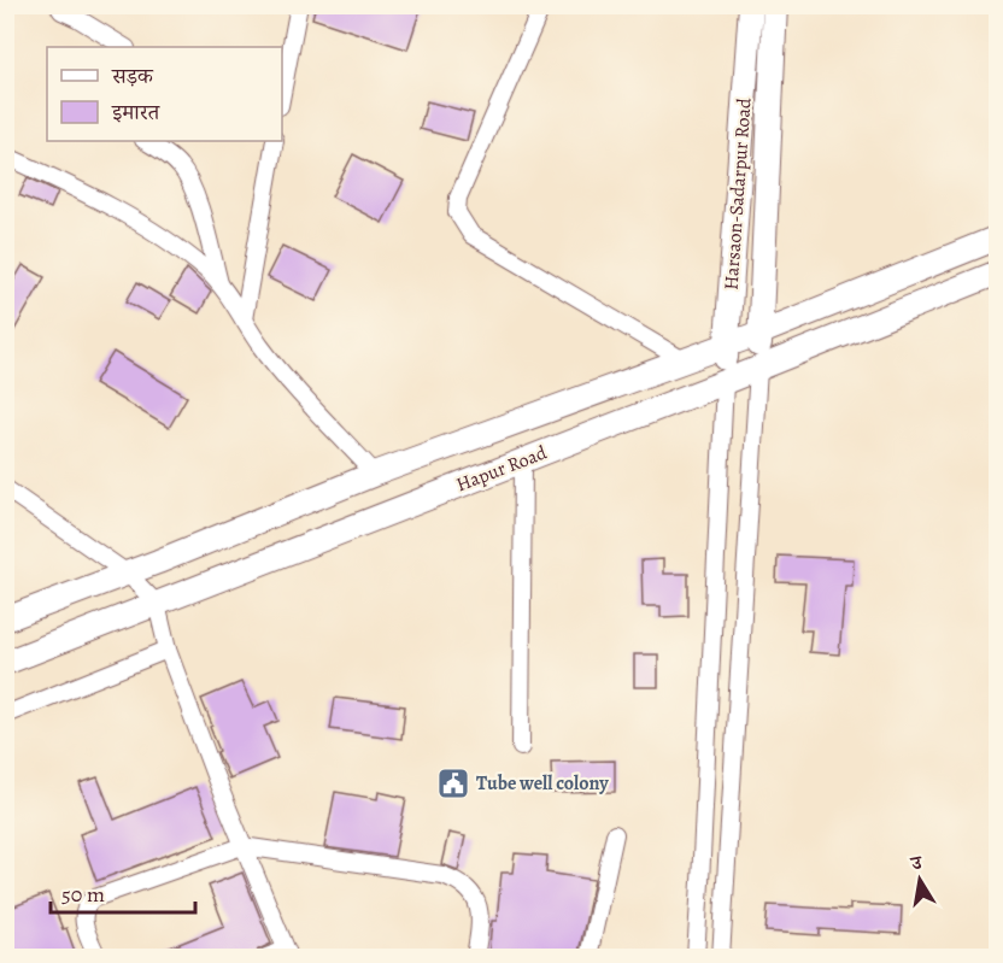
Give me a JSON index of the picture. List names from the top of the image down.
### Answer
{
  "streets": {
    "main road": ["Harsaon-Sadarpur Road", "Hapur Road"]
  },
  "crossings": [
    ["Harsaon-Sadarpur Road", "Hapur Road"]
  ],
  "places": {
    "public building": ["Tube well colony"]
  },
  "legend": ["सड़क", "इमारत"],
  "scale_bar": "50 m",
  "north": "top"
}
